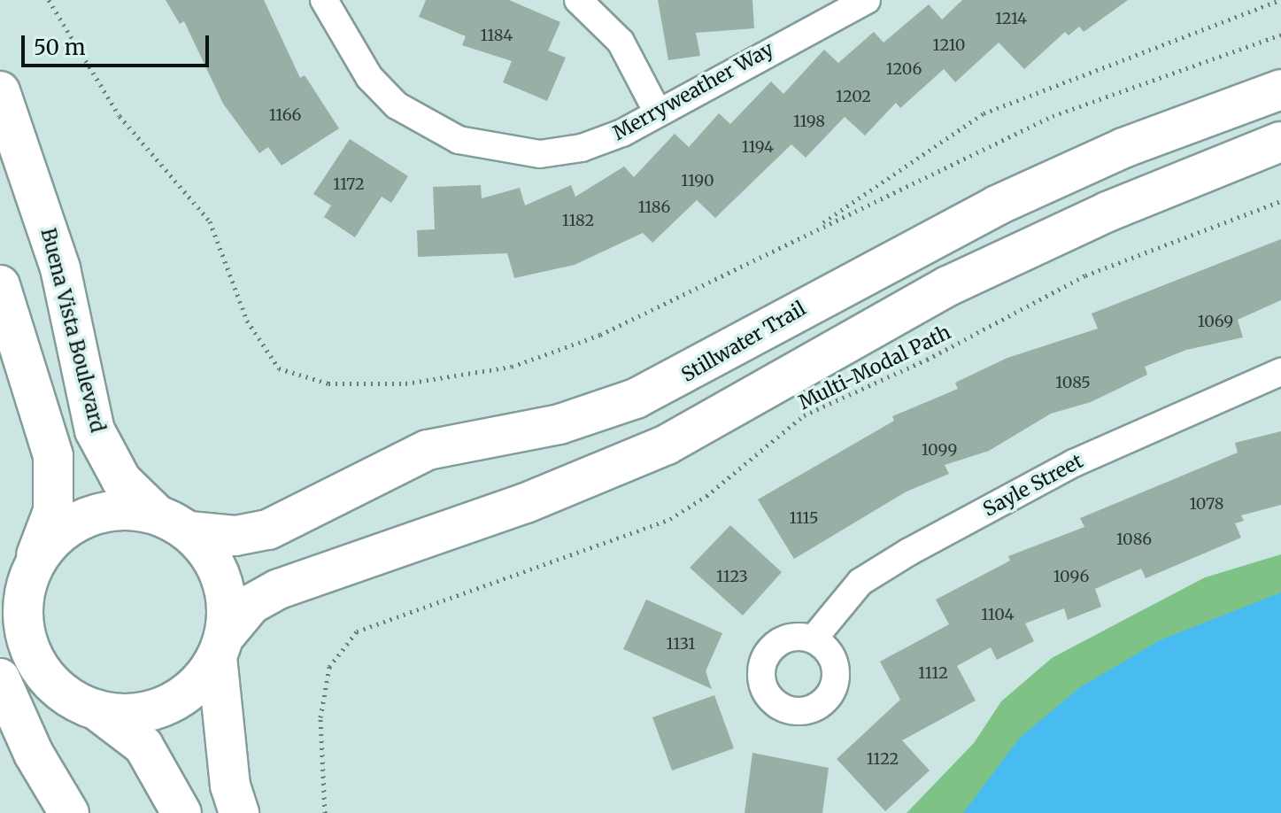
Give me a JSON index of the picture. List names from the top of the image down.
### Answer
{
  "streets": {
    "main road": ["Buena Vista Boulevard", "Stillwater Trail"],
    "street": ["Merryweather Way", "Sayle Street"],
    "path": ["Multi-Modal Path"]
  },
  "crossings": [
    ["Buena Vista Boulevard", "Stillwater Trail"]
  ],
  "house_numbers": [
    "1214",
    "1184",
    "1210",
    "1206",
    "1202",
    "1166",
    "1198",
    "1194",
    "1190",
    "1172",
    "1186",
    "1182",
    "1069",
    "1085",
    "1099",
    "1078",
    "1115",
    "1086",
    "1123",
    "1096",
    "1104",
    "1131",
    "1112",
    "1122"
  ],
  "scale_bar": "50 m"
}
